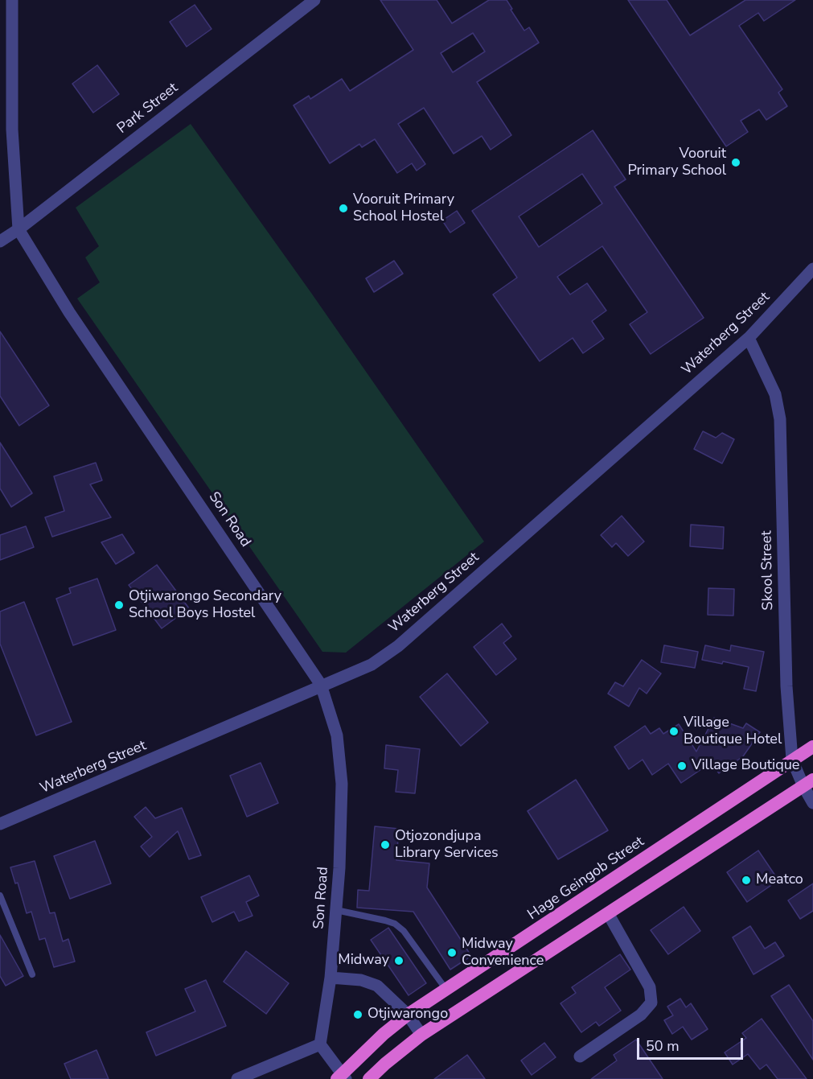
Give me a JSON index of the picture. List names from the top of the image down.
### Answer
{
  "streets": {
    "highway": ["Hage Geingob Street"],
    "street": [
      "Park Street",
      "Waterberg Street",
      "Son Road",
      "Skool Street"
    ]
  },
  "crossings": [
    ["Park Street", "Son Road"],
    ["Waterberg Street", "Son Road"],
    ["Waterberg Street", "Skool Street"],
    ["Skool Street", "Hage Geingob Street"]
  ],
  "places": [
    "Vooruit Primary School",
    "Vooruit Primary School Hostel",
    "Otjiwarongo Secondary School Boys Hostel",
    "Village Boutique Hotel",
    "Village Boutique",
    "Otjozondjupa Library Services",
    "Meatco",
    "Midway Convenience",
    "Midway",
    "Otjiwarongo"
  ],
  "scale_bar": "50 m"
}
